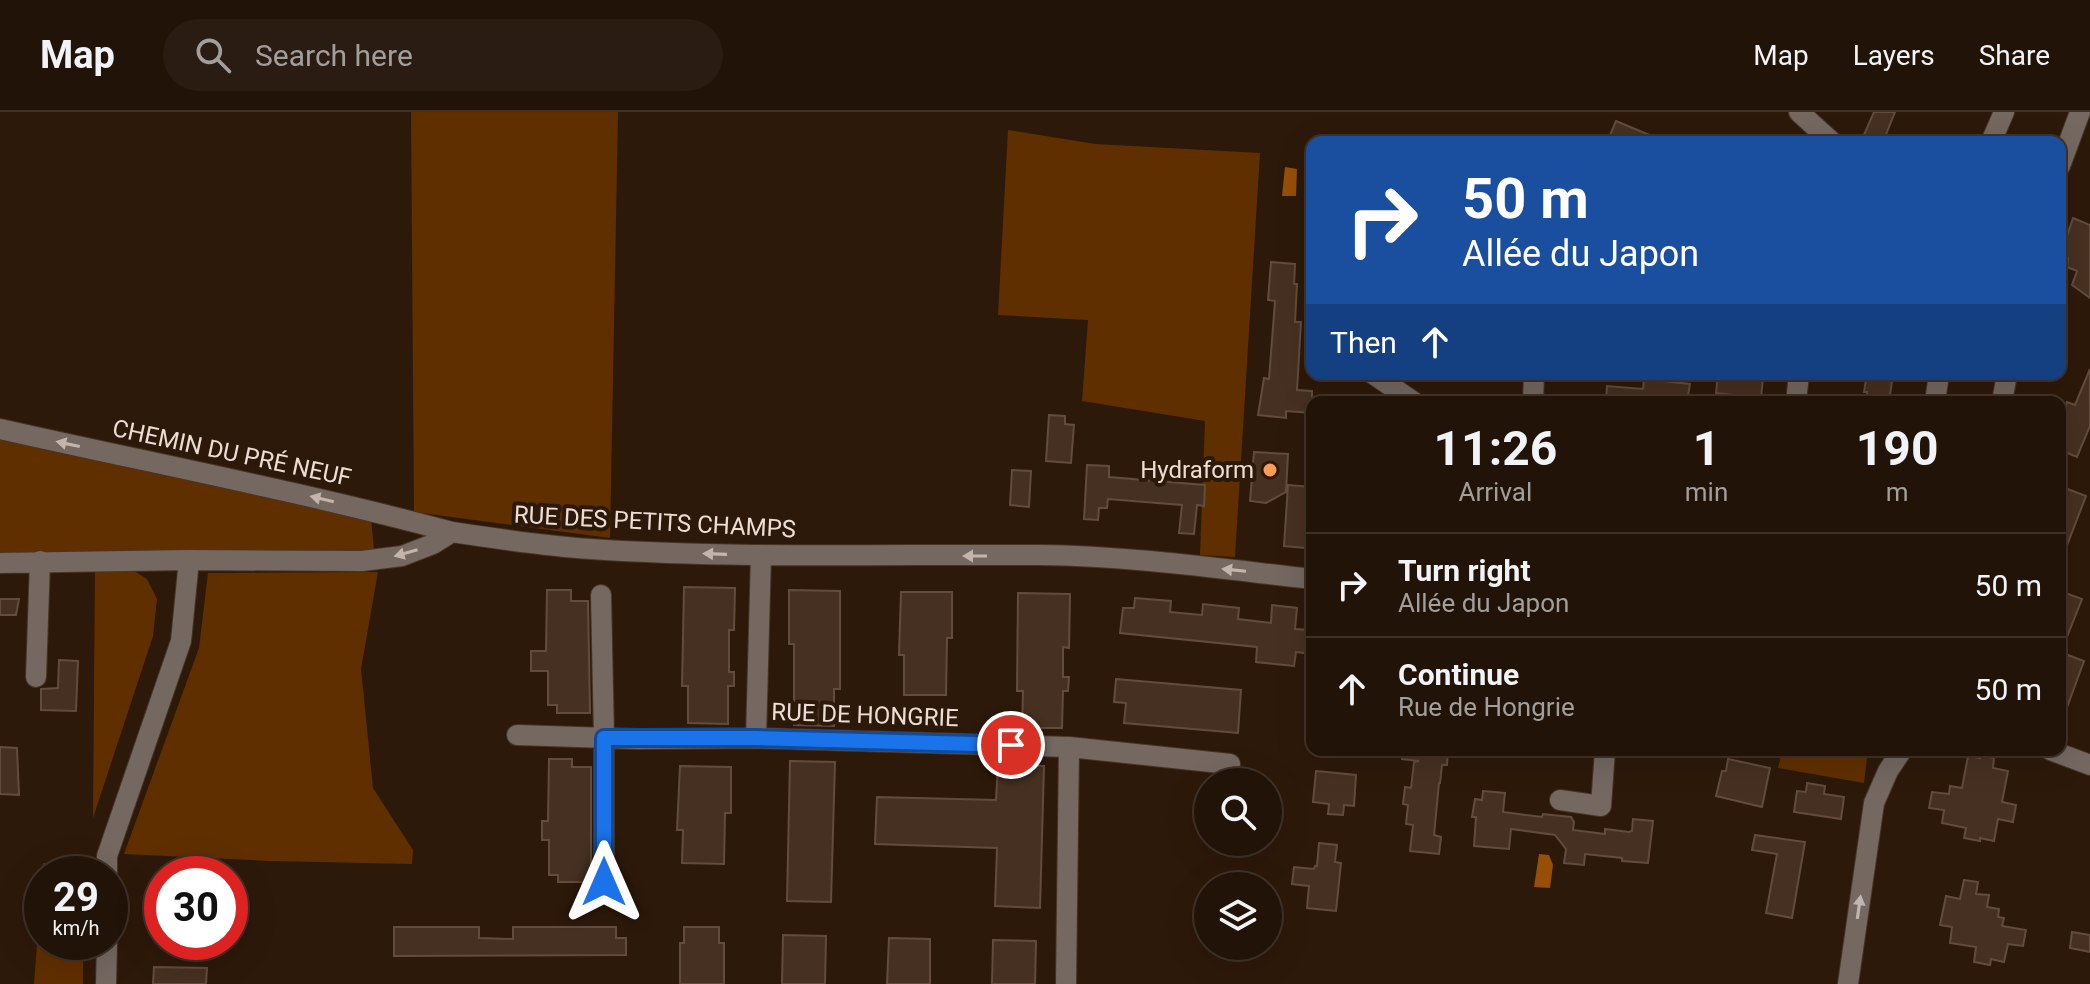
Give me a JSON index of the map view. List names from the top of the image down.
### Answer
{
  "streets": {
    "street": ["CHEMIN DU PRÉ NEUF", "RUE DES PETITS CHAMPS", "RUE DE HONGRIE"]
  },
  "crossings": [
    ["CHEMIN DU PRÉ NEUF", "RUE DES PETITS CHAMPS"]
  ],
  "one_way": ["RUE DES PETITS CHAMPS"],
  "places": ["Hydraform"],
  "page": {
    "header": "Map",
    "search": "Search here",
    "nav": ["Map", "Layers", "Share"],
    "turn": ["50 m", "Allée du Japon"],
    "then": "Then",
    "eta": [
      "11:26",
      "Arrival",
      "1",
      "min",
      "190",
      "m"
    ],
    "list": [
      {
        "name": "Turn right",
        "note": "Allée du Japon",
        "value": "50 m"
      },
      {
        "name": "Continue",
        "note": "Rue de Hongrie",
        "value": "50 m"
      }
    ],
    "speed": "29 km/h",
    "limit": "30"
  }
}
